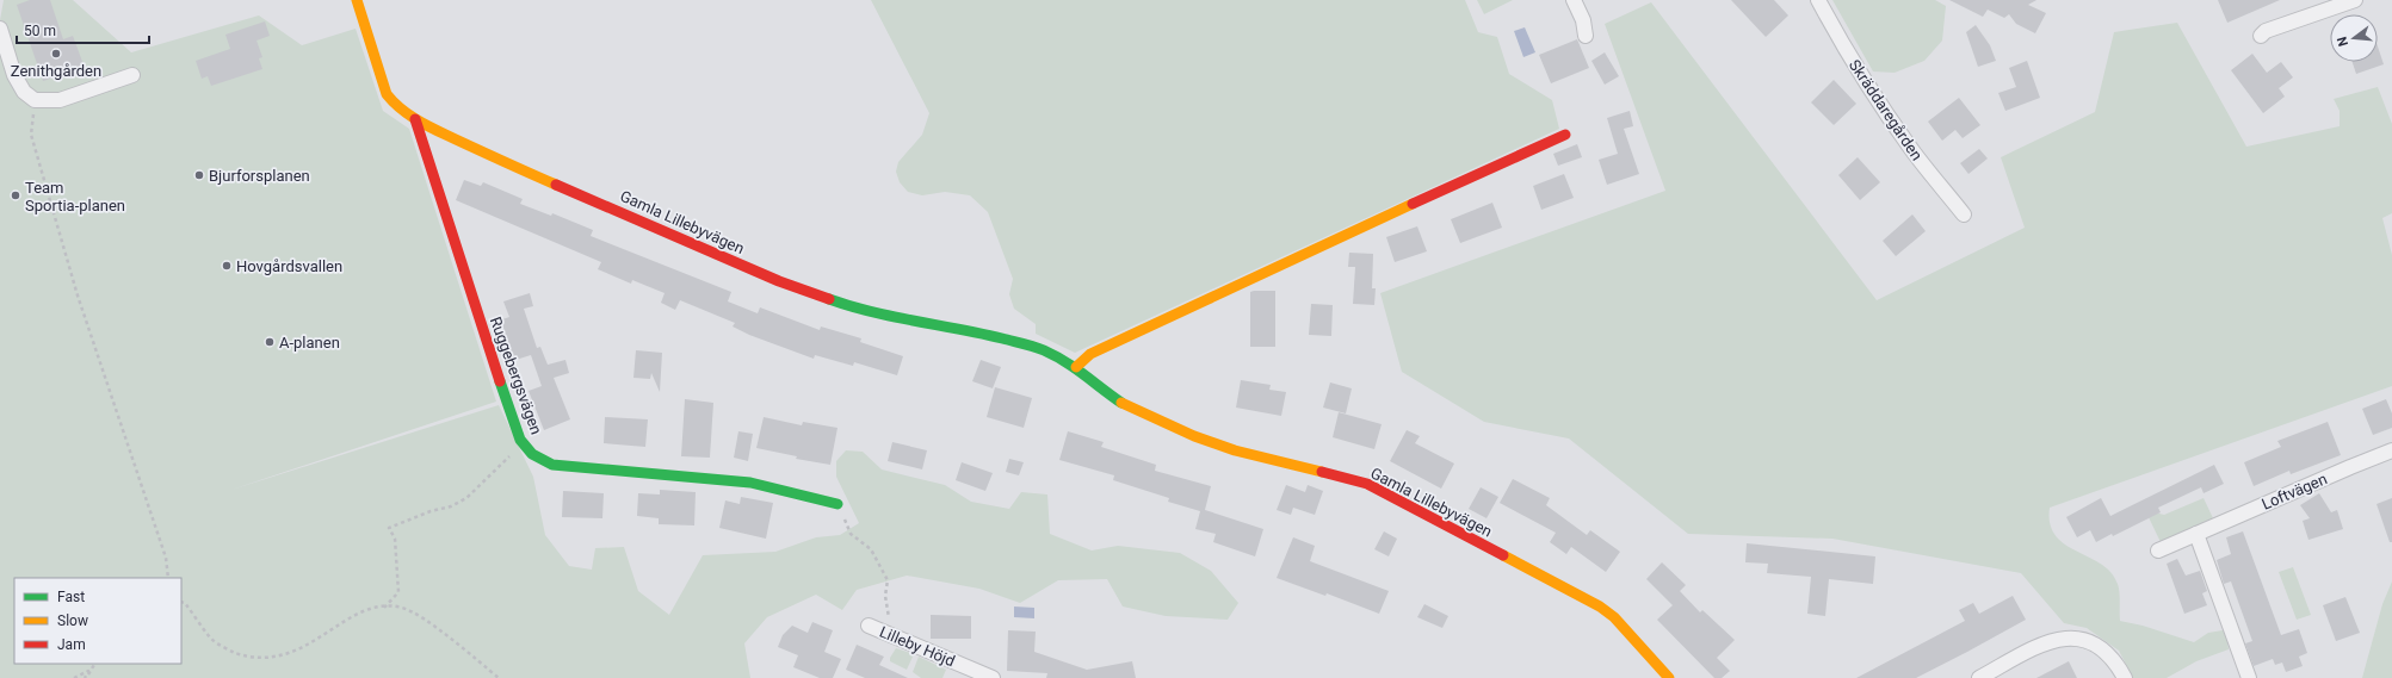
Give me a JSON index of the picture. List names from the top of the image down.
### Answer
{
  "streets": {
    "street": [
      "Skräddaregården",
      "Gamla Lillebyvägen",
      "Ruggebergsvägen",
      "Loftvägen",
      "Lilleby Höjd"
    ]
  },
  "crossings": [
    ["Gamla Lillebyvägen", "Ruggebergsvägen"]
  ],
  "places": [
    "Zenithgården",
    "Bjurforsplanen",
    "Team Sportia-planen",
    "Hovgårdsvallen",
    "A-planen"
  ],
  "legend": ["Fast", "Slow", "Jam"],
  "scale_bar": "50 m",
  "north": "left"
}
